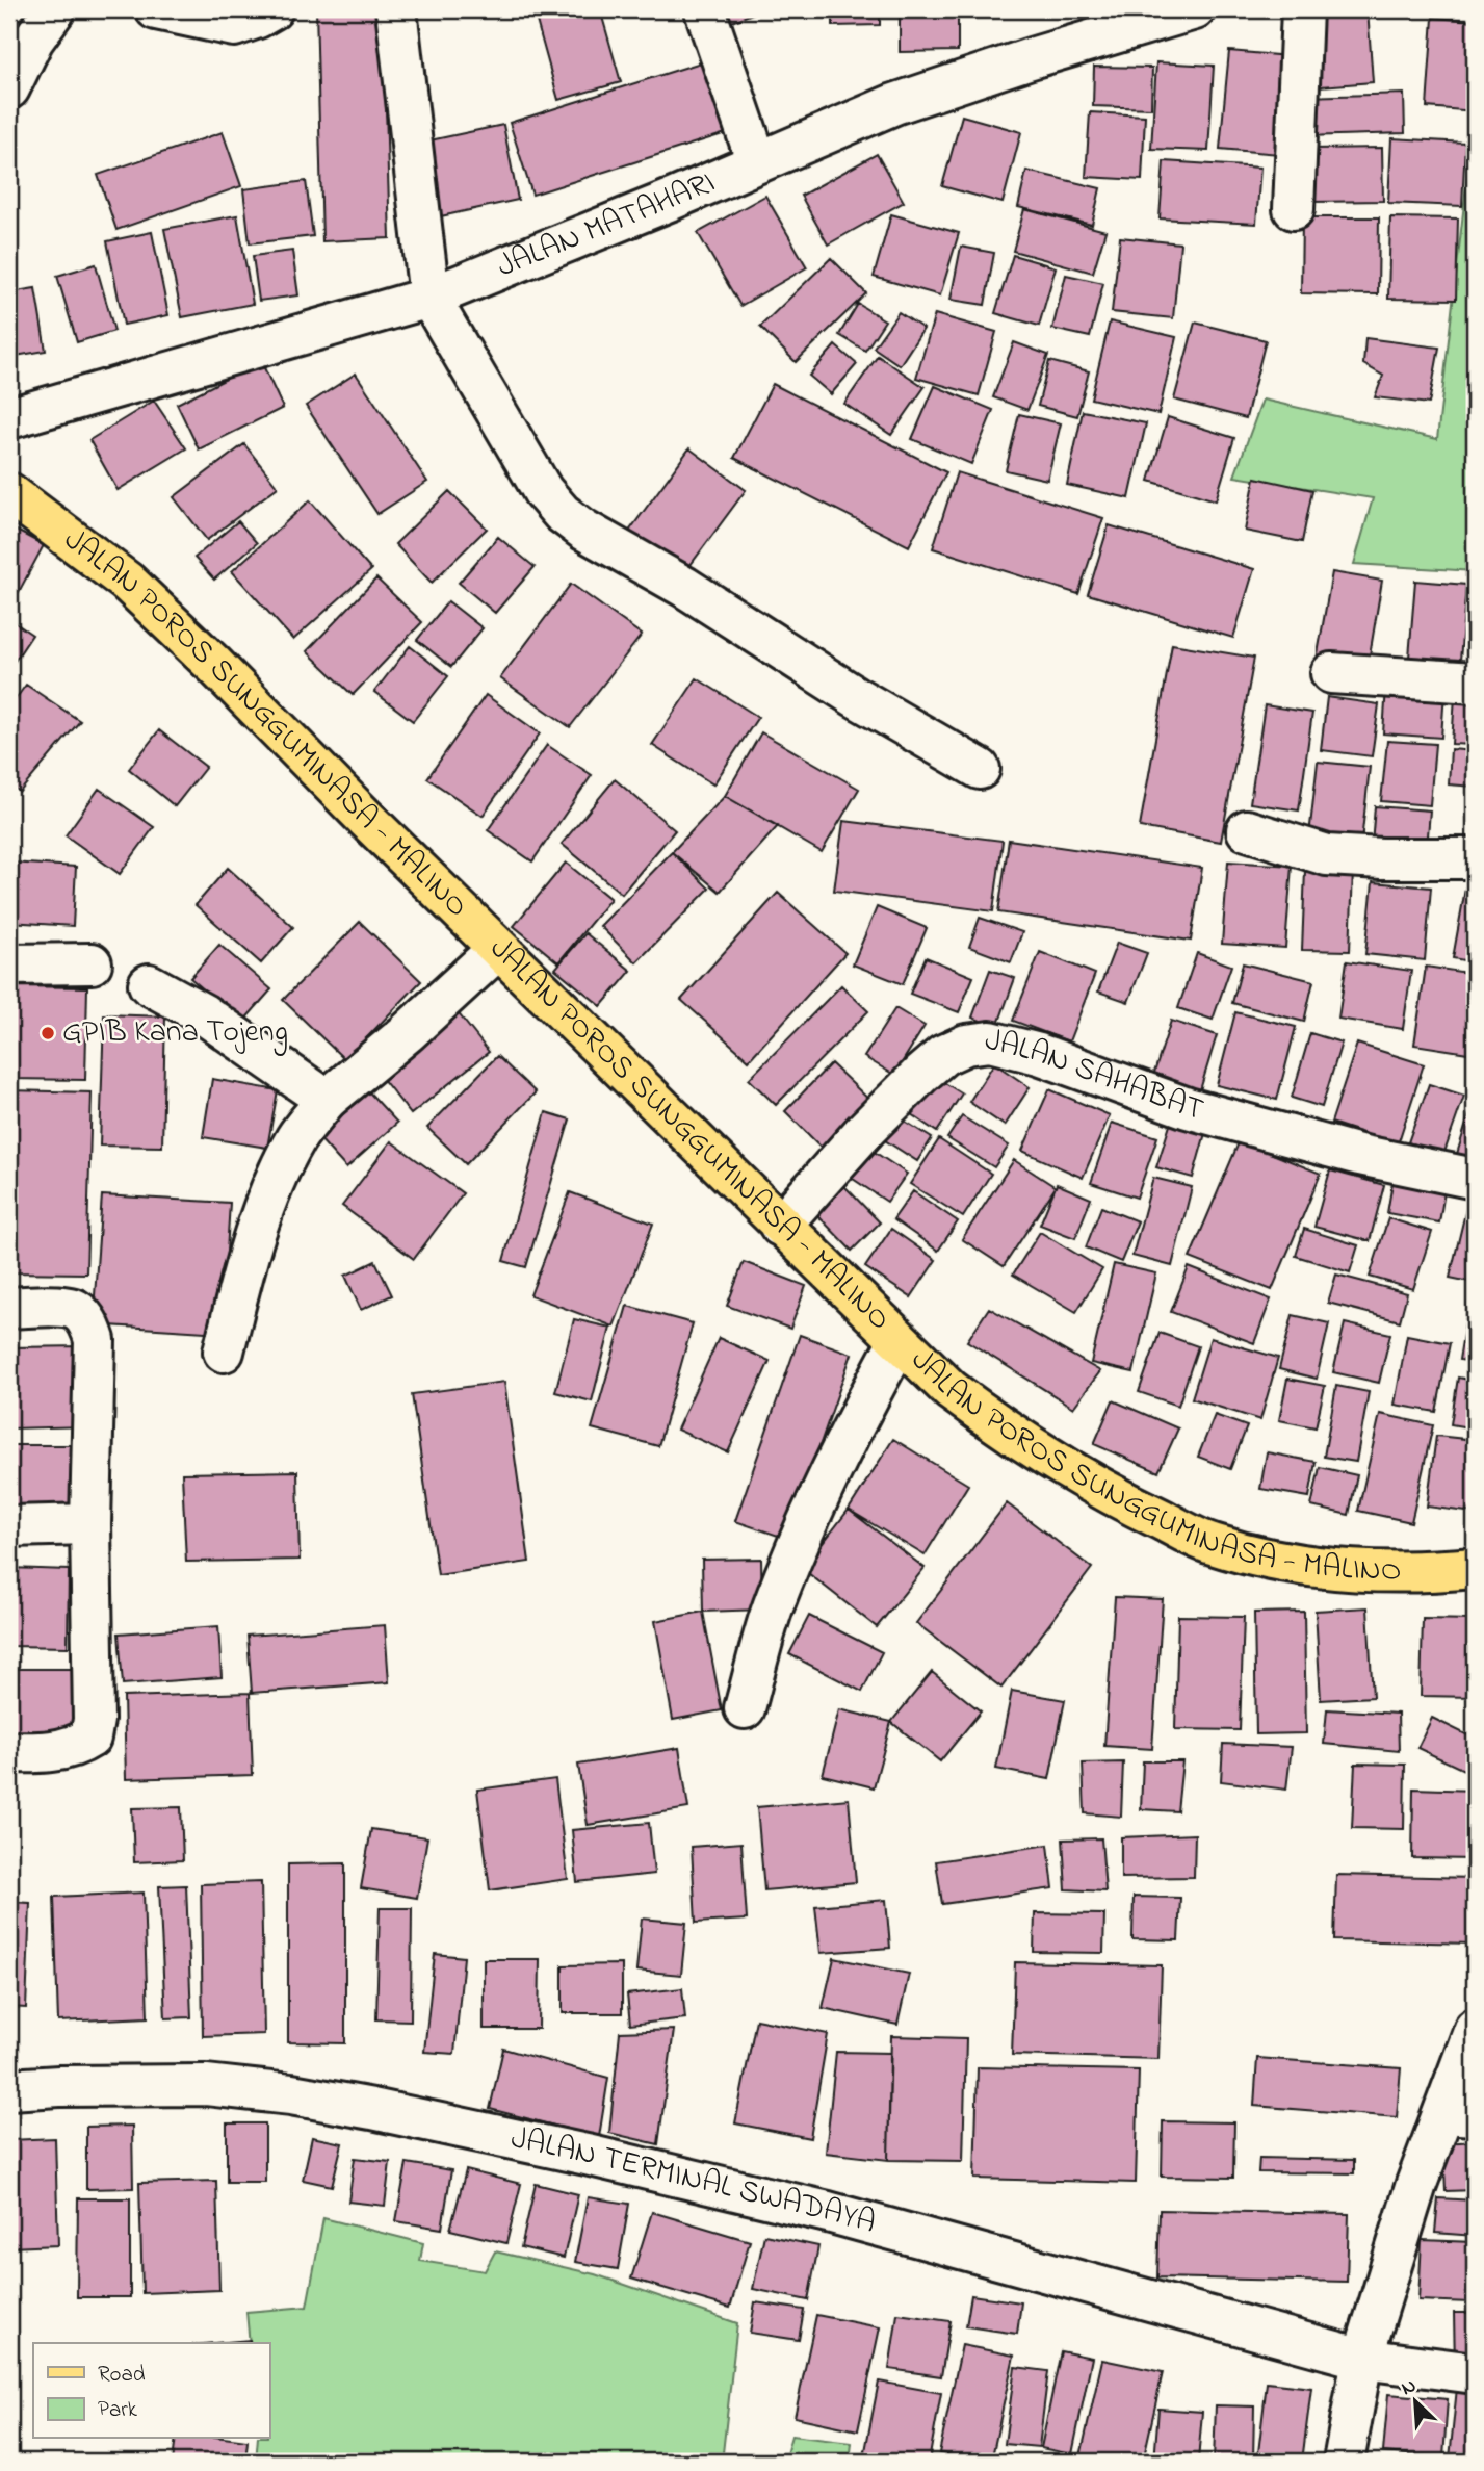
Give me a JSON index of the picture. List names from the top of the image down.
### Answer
{
  "streets": {
    "main road": ["JALAN POROS SUNGGUMINASA - MALINO"],
    "street": ["JALAN MATAHARI", "JALAN SAHABAT", "JALAN TERMINAL SWADAYA"]
  },
  "crossings": [
    ["JALAN POROS SUNGGUMINASA - MALINO", "JALAN SAHABAT"]
  ],
  "places": ["GPIB Kana Tojeng"],
  "legend": ["Road", "Park"],
  "north": "top left"
}
